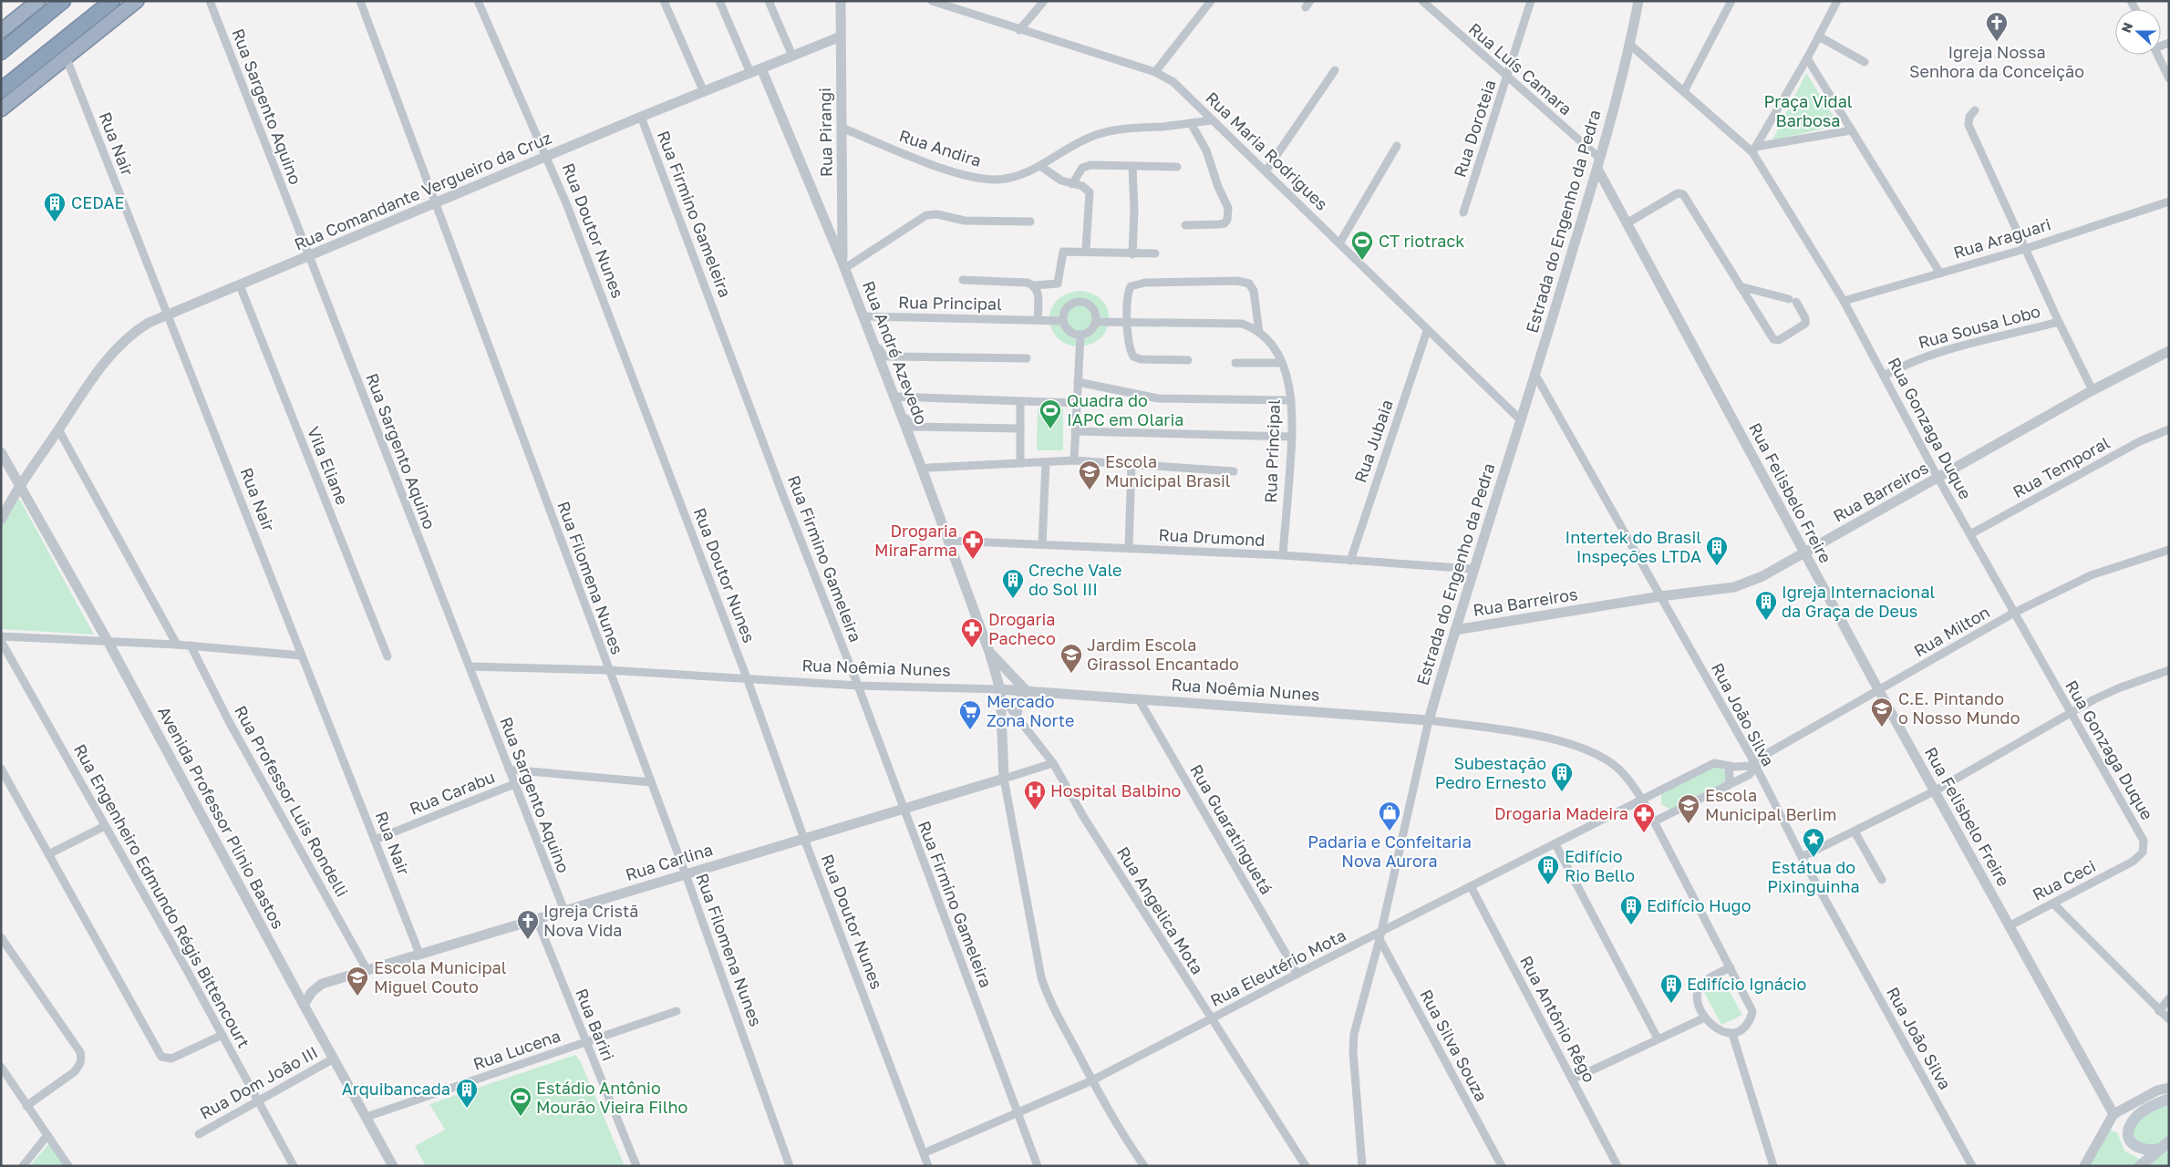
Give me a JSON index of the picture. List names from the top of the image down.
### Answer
{
  "streets": {
    "street": [
      "Rua Luís Camara",
      "Rua Sargento Aquino",
      "Rua Doroteia",
      "Rua Pirangi",
      "Rua Nair",
      "Rua Andira",
      "Rua Maria Rodrigues",
      "Rua Comandante Vergueiro da Cruz",
      "Rua Firmino Gameleira",
      "Estrada do Engenho da Pedra",
      "Rua Doutor Nunes",
      "Rua Araguari",
      "Rua Principal",
      "Rua Sousa Lobo",
      "Rua André Azevedo",
      "Rua Gonzaga Duque",
      "Rua Jubaia",
      "Vila Eliane",
      "Rua Temporal",
      "Rua Barreiros",
      "Rua Felisbelo Freire",
      "Rua Drumond",
      "Rua Filomena Nunes",
      "Rua Milton",
      "Rua Noêmia Nunes",
      "Rua João Silva",
      "Rua Carabu",
      "Rua Professor Luis Rondelli",
      "Avenida Professor Plinio Bastos",
      "Rua Guaratinguetá",
      "Rua Carlina",
      "Rua Ceci",
      "Rua Engenheiro Edmundo Régis Bittencourt",
      "Rua Angelica Mota",
      "Rua Eleutério Mota",
      "Rua Antônio Rêgo",
      "Rua Bariri",
      "Rua Silva Souza",
      "Rua Lucena",
      "Rua Dom João III"
    ]
  },
  "crossings": [
    ["Rua Luís Camara", "Rua Doroteia"],
    ["Rua Luís Camara", "Estrada do Engenho da Pedra"],
    ["Rua Luís Camara", "Rua Felisbelo Freire"],
    ["Rua Sargento Aquino", "Rua Comandante Vergueiro da Cruz"],
    ["Rua Sargento Aquino", "Rua Noêmia Nunes"],
    ["Rua Sargento Aquino", "Rua Carabu"],
    ["Rua Sargento Aquino", "Rua Carlina"],
    ["Rua Pirangi", "Rua Andira"],
    ["Rua Pirangi", "Rua Comandante Vergueiro da Cruz"],
    ["Rua Pirangi", "Rua André Azevedo"],
    ["Rua Nair", "Rua Comandante Vergueiro da Cruz"],
    ["Rua Nair", "Rua Carabu"],
    ["Rua Nair", "Rua Carlina"],
    ["Rua Andira", "Rua Maria Rodrigues"],
    ["Rua Maria Rodrigues", "Estrada do Engenho da Pedra"],
    ["Rua Maria Rodrigues", "Rua Jubaia"],
    ["Rua Comandante Vergueiro da Cruz", "Rua Firmino Gameleira"],
    ["Rua Comandante Vergueiro da Cruz", "Rua Doutor Nunes"],
    ["Rua Comandante Vergueiro da Cruz", "Rua André Azevedo"],
    ["Rua Comandante Vergueiro da Cruz", "Vila Eliane"],
    ["Rua Comandante Vergueiro da Cruz", "Rua Filomena Nunes"],
    ["Rua Comandante Vergueiro da Cruz", "Avenida Professor Plinio Bastos"],
    ["Rua Firmino Gameleira", "Rua Noêmia Nunes"],
    ["Rua Firmino Gameleira", "Rua Carlina"],
    ["Rua Firmino Gameleira", "Rua Eleutério Mota"],
    ["Estrada do Engenho da Pedra", "Rua Gonzaga Duque"],
    ["Estrada do Engenho da Pedra", "Rua Barreiros"],
    ["Estrada do Engenho da Pedra", "Rua Felisbelo Freire"],
    ["Estrada do Engenho da Pedra", "Rua Drumond"],
    ["Estrada do Engenho da Pedra", "Rua Noêmia Nunes"],
    ["Estrada do Engenho da Pedra", "Rua João Silva"],
    ["Estrada do Engenho da Pedra", "Rua Eleutério Mota"],
    ["Estrada do Engenho da Pedra", "Rua Silva Souza"],
    ["Rua Doutor Nunes", "Rua Noêmia Nunes"],
    ["Rua Doutor Nunes", "Rua Carlina"],
    ["Rua Doutor Nunes", "Rua Eleutério Mota"],
    ["Rua Araguari", "Rua Gonzaga Duque"],
    ["Rua Principal", "Rua André Azevedo"],
    ["Rua Principal", "Rua Drumond"],
    ["Rua Sousa Lobo", "Rua Gonzaga Duque"],
    ["Rua André Azevedo", "Rua Drumond"],
    ["Rua André Azevedo", "Rua Noêmia Nunes"],
    ["Rua André Azevedo", "Rua Carlina"],
    ["Rua André Azevedo", "Rua Angelica Mota"],
    ["Rua Gonzaga Duque", "Rua Temporal"],
    ["Rua Gonzaga Duque", "Rua Barreiros"],
    ["Rua Gonzaga Duque", "Rua Milton"],
    ["Rua Gonzaga Duque", "Rua Ceci"],
    ["Rua Jubaia", "Rua Drumond"],
    ["Rua Barreiros", "Rua Felisbelo Freire"],
    ["Rua Barreiros", "Rua João Silva"],
    ["Rua Felisbelo Freire", "Rua Milton"],
    ["Rua Felisbelo Freire", "Rua Ceci"],
    ["Rua Filomena Nunes", "Rua Noêmia Nunes"],
    ["Rua Filomena Nunes", "Rua Carlina"],
    ["Rua Milton", "Rua Noêmia Nunes"],
    ["Rua Milton", "Rua João Silva"],
    ["Rua Milton", "Rua Eleutério Mota"],
    ["Rua Noêmia Nunes", "Rua Guaratinguetá"],
    ["Rua Noêmia Nunes", "Rua Angelica Mota"],
    ["Rua Noêmia Nunes", "Rua Eleutério Mota"],
    ["Rua João Silva", "Rua Eleutério Mota"],
    ["Rua Professor Luis Rondelli", "Rua Carlina"],
    ["Avenida Professor Plinio Bastos", "Rua Carlina"],
    ["Avenida Professor Plinio Bastos", "Rua Lucena"],
    ["Avenida Professor Plinio Bastos", "Rua Dom João III"],
    ["Rua Guaratinguetá", "Rua Eleutério Mota"],
    ["Rua Carlina", "Rua Angelica Mota"],
    ["Rua Carlina", "Rua Bariri"],
    ["Rua Engenheiro Edmundo Régis Bittencourt", "Rua Dom João III"],
    ["Rua Angelica Mota", "Rua Eleutério Mota"],
    ["Rua Eleutério Mota", "Rua Antônio Rêgo"],
    ["Rua Eleutério Mota", "Rua Silva Souza"],
    ["Rua Bariri", "Rua Lucena"]
  ],
  "parks": ["Praça Vidal Barbosa"],
  "places": {
    "church": ["Igreja Nossa Senhora da Conceição", "Igreja Cristã Nova Vida"],
    "building": [
      "CEDAE",
      "Intertek do Brasil Inspeções LTDA",
      "Creche Vale do Sol III",
      "Igreja Internacional da Graça de Deus",
      "Subestação Pedro Ernesto",
      "Edifício Rio Bello",
      "Edifício Hugo",
      "Edifício Ignácio",
      "Arquibancada"
    ],
    "sports": ["CT riotrack", "Quadra do IAPC em Olaria", "Estádio Antônio Mourão Vieira Filho"],
    "school or university": [
      "Escola Municipal Brasil",
      "Jardim Escola Girassol Encantado",
      "C.E. Pintando o Nosso Mundo",
      "Escola Municipal Berlim",
      "Escola Municipal Miguel Couto"
    ],
    "pharmacy": ["Drogaria MiraFarma", "Drogaria Pacheco", "Drogaria Madeira"],
    "supermarket": ["Mercado Zona Norte"],
    "hospital": ["Hospital Balbino"],
    "shop": ["Padaria e Confeitaria Nova Aurora"],
    "place": ["Estátua do Pixinguinha"]
  },
  "north": "left"
}
